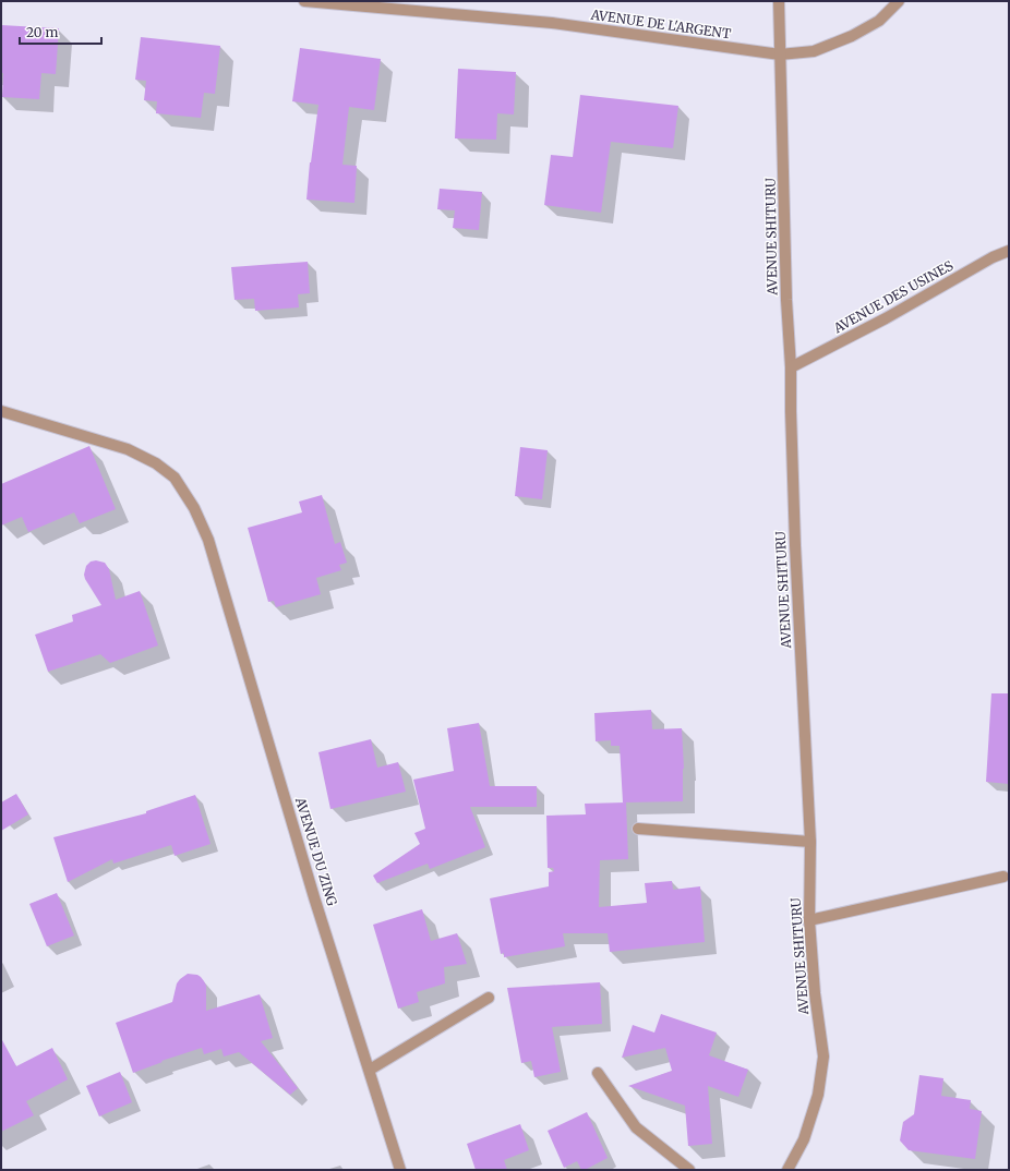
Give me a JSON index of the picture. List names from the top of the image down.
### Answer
{
  "streets": {
    "street": [
      "AVENUE DE L'ARGENT",
      "AVENUE SHITURU",
      "AVENUE DES USINES",
      "AVENUE DU ZING"
    ]
  },
  "crossings": [
    ["AVENUE DE L'ARGENT", "AVENUE SHITURU"],
    ["AVENUE SHITURU", "AVENUE DES USINES"]
  ],
  "scale_bar": "20 m"
}
